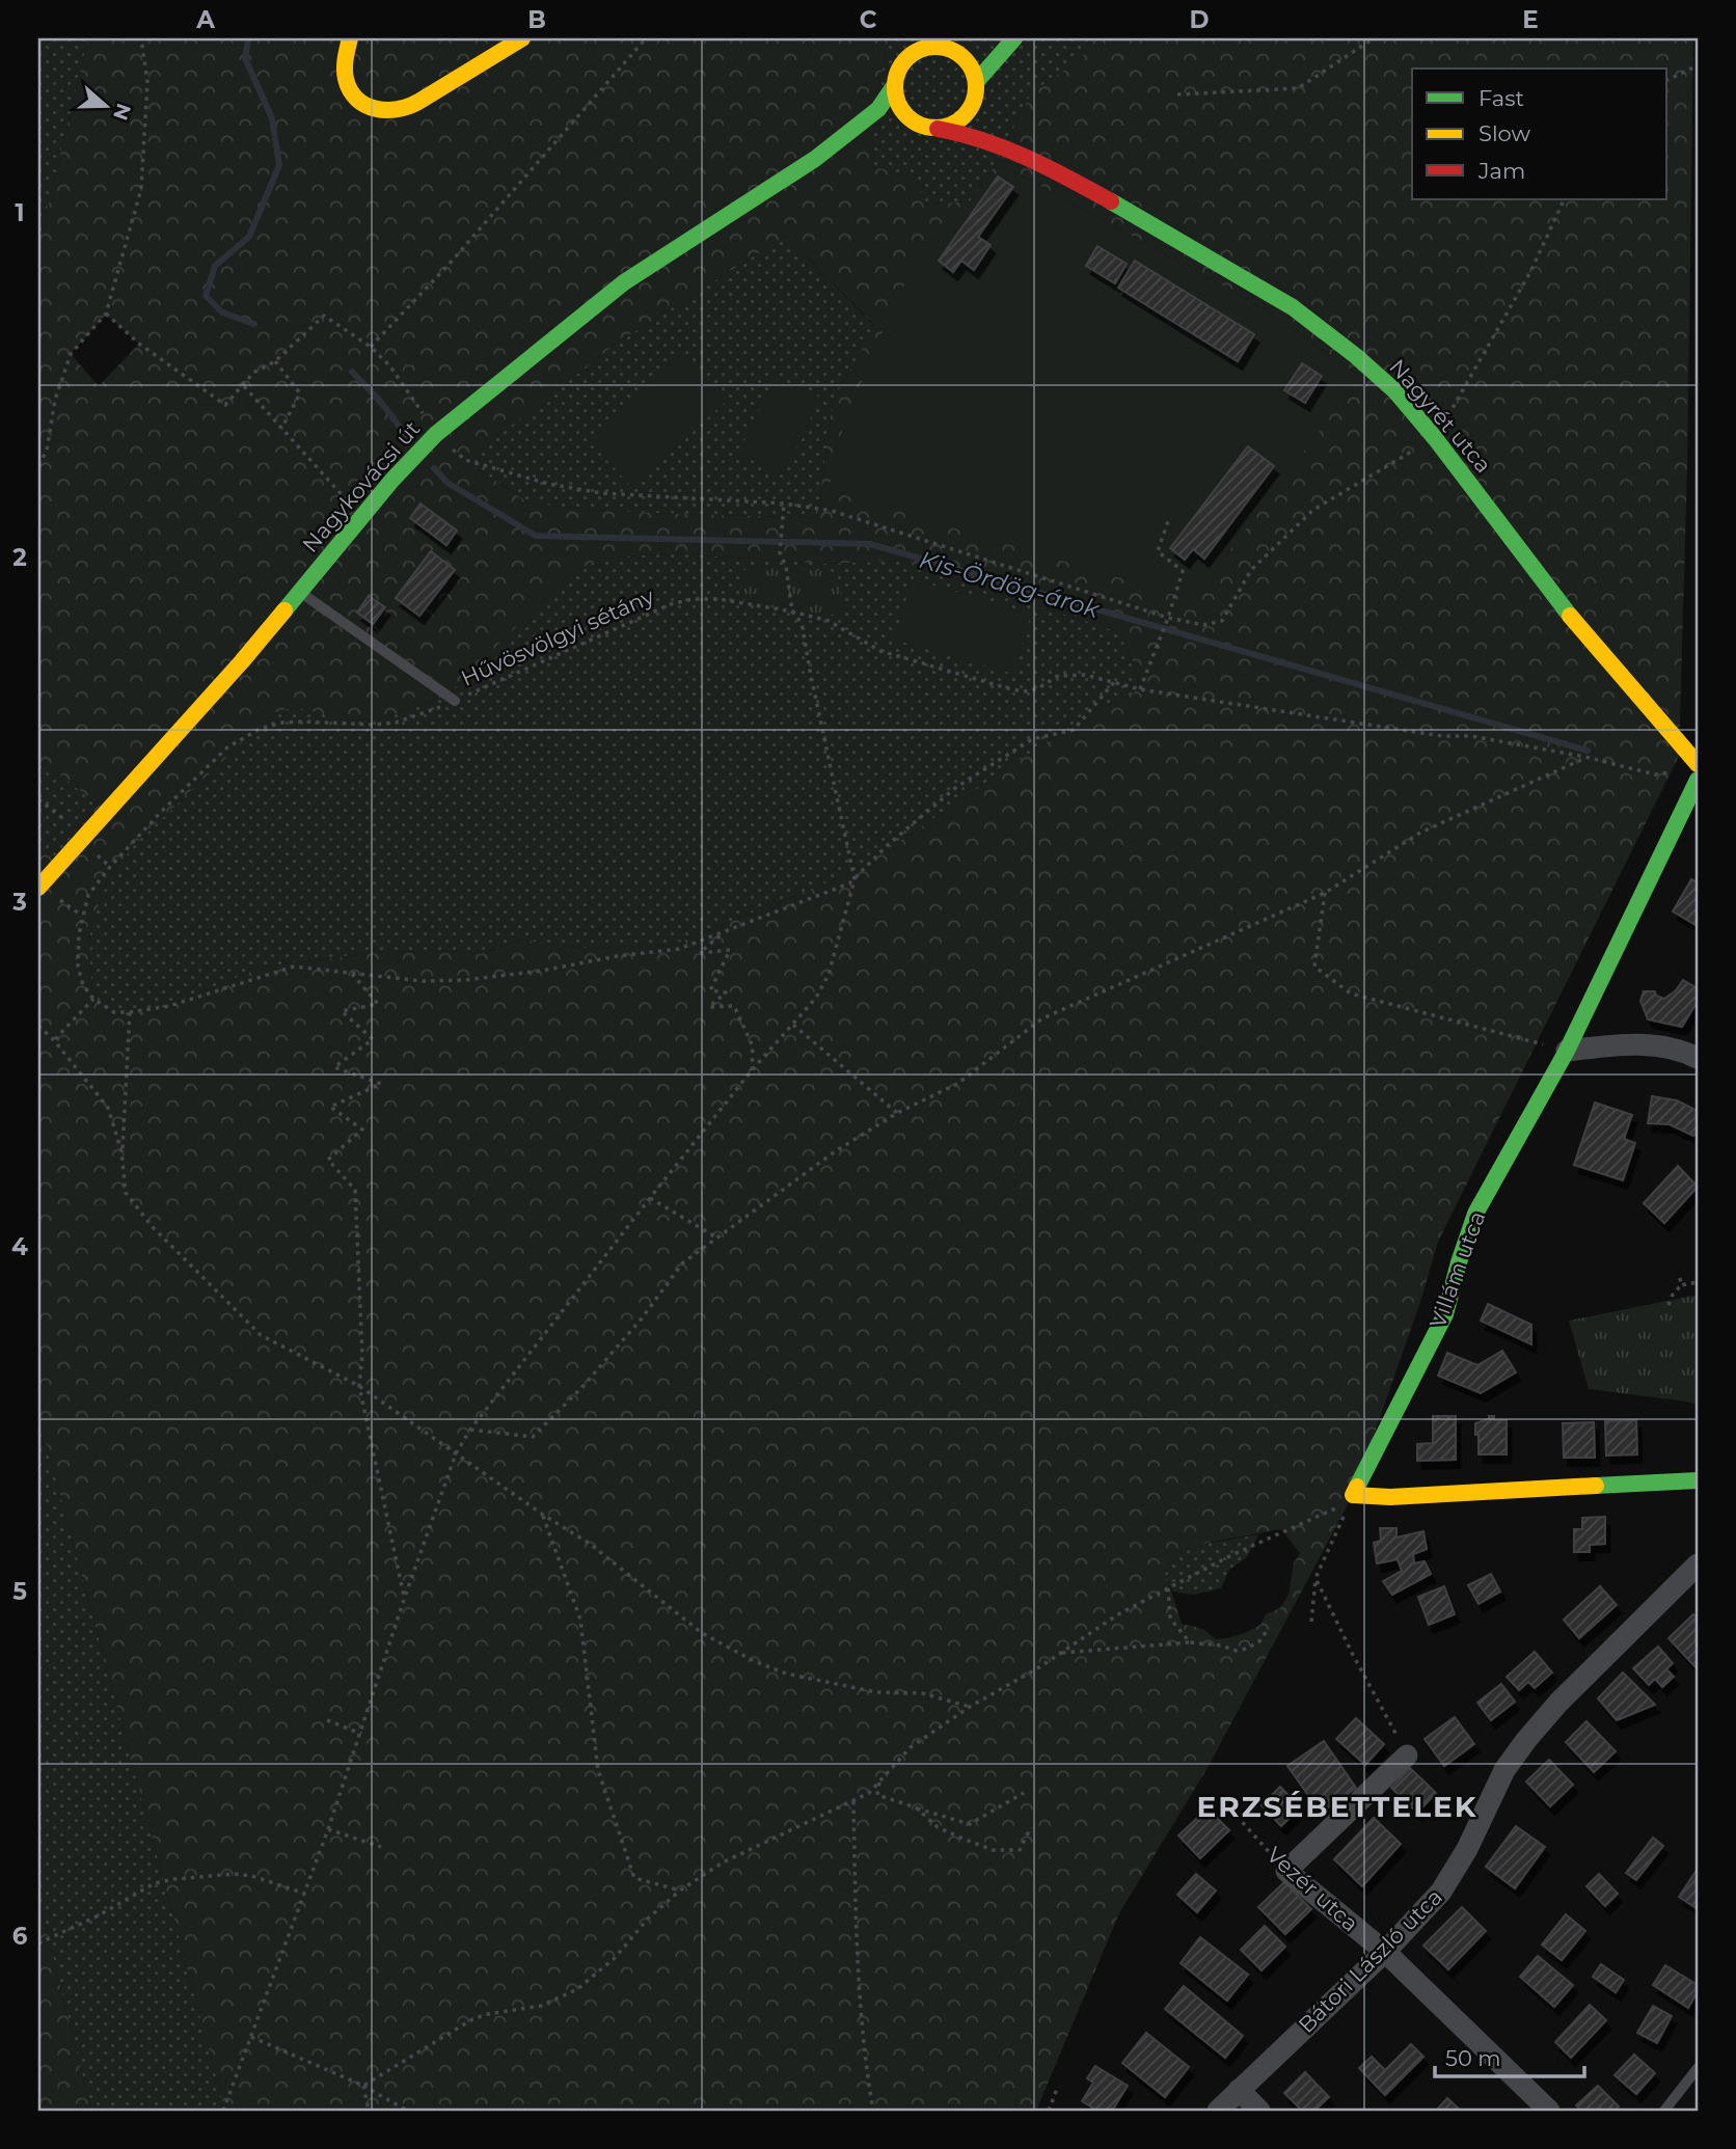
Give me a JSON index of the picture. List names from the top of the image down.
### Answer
{
  "streets": {
    "street": [
      "Nagyrét utca",
      "Nagykovácsi út",
      "Villám utca",
      "Vezér utca",
      "Bátori László utca"
    ],
    "path": ["Hűvösvölgyi sétány"]
  },
  "crossings": [
    ["Nagyrét utca", "Nagykovácsi út"],
    ["Nagyrét utca", "Hűvösvölgyi sétány"],
    ["Nagyrét utca", "Villám utca"],
    ["Hűvösvölgyi sétány", "Villám utca"],
    ["Vezér utca", "Bátori László utca"]
  ],
  "districts": ["ERZSÉBETTELEK"],
  "water": ["Kis-Ördög-árok"],
  "legend": ["Fast", "Slow", "Jam"],
  "scale_bar": "50 m",
  "north": "right",
  "grid": {
    "columns": [
      "A",
      "B",
      "C",
      "D",
      "E"
    ],
    "rows": [
      "1",
      "2",
      "3",
      "4",
      "5",
      "6"
    ]
  }
}
